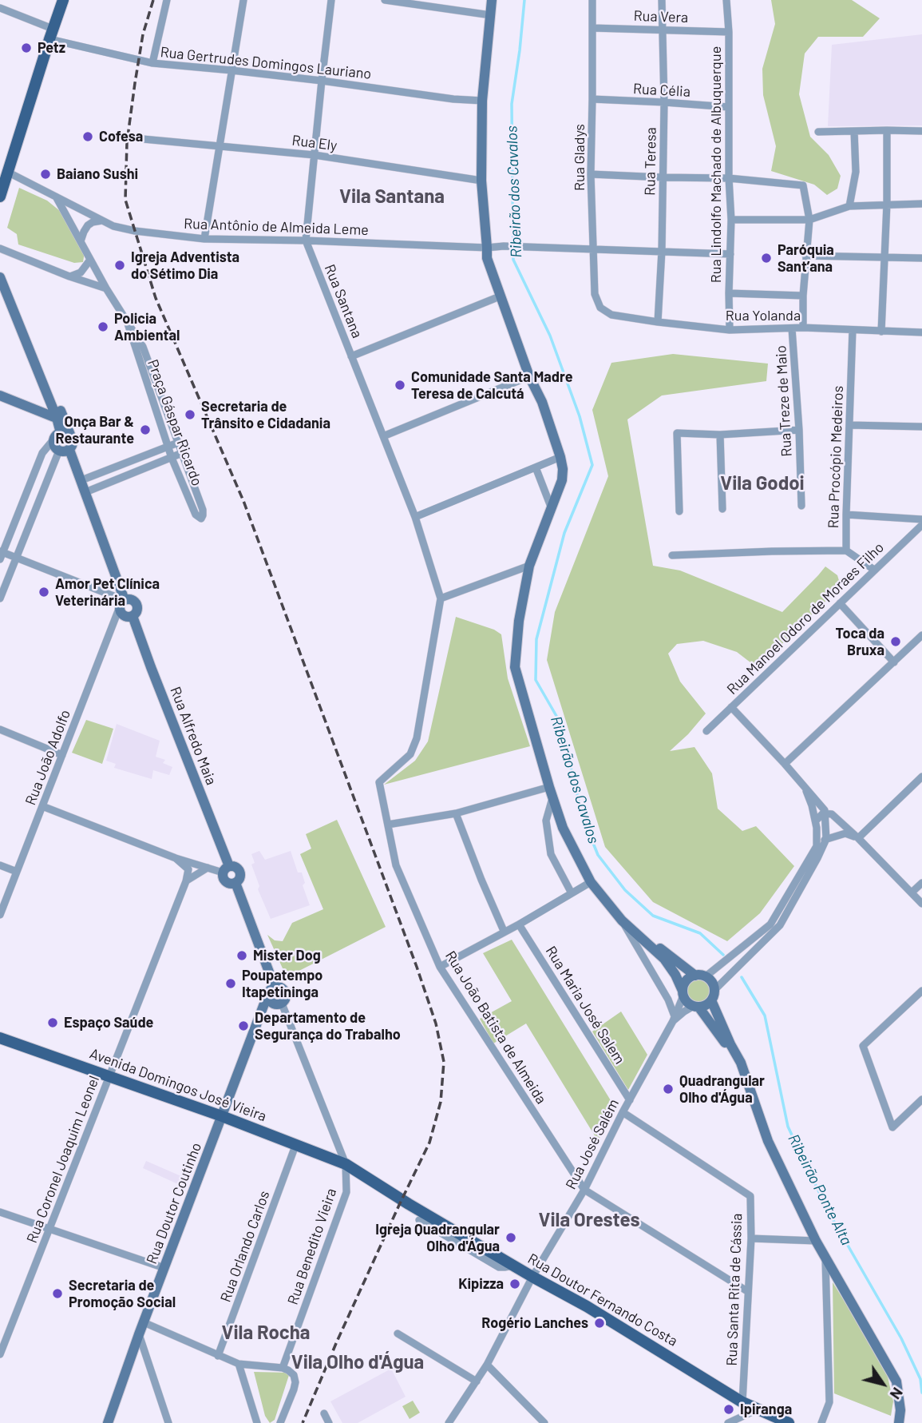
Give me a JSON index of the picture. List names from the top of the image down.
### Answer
{
  "streets": {
    "main road": [
      "Rua Alfredo Maia",
      "Avenida Domingos José Vieira",
      "Rua Doutor Coutinho",
      "Rua Doutor Fernando Costa"
    ],
    "street": [
      "Rua Vera",
      "Rua Gertrudes Domingos Lauriano",
      "Rua Célia",
      "Rua Ely",
      "Rua Gladys",
      "Rua Teresa",
      "Rua Lindolfo Machado de Albuquerque",
      "Rua Antônio de Almeida Leme",
      "Rua Santana",
      "Rua Yolanda",
      "Rua Treze de Maio",
      "Praça Gáspar Ricardo",
      "Rua Procópio Medeiros",
      "Rua Manoel Odoro de Moraes Filho",
      "Rua João Adolfo",
      "Rua Maria José Salem",
      "Rua João Batista de Almeida",
      "Rua José Salém",
      "Rua Coronel Joaquim Leonel",
      "Rua Orlando Carlos",
      "Rua Benedito Vieira",
      "Rua Santa Rita de Cássia"
    ]
  },
  "crossings": [
    ["Rua Vera", "Rua Gladys"],
    ["Rua Vera", "Rua Teresa"],
    ["Rua Vera", "Rua Lindolfo Machado de Albuquerque"],
    ["Rua Gertrudes Domingos Lauriano", "Rua Santana"],
    ["Rua Célia", "Rua Gladys"],
    ["Rua Célia", "Rua Teresa"],
    ["Rua Célia", "Rua Lindolfo Machado de Albuquerque"],
    ["Rua Ely", "Rua Santana"],
    ["Rua Gladys", "Rua Antônio de Almeida Leme"],
    ["Rua Gladys", "Rua Yolanda"],
    ["Rua Teresa", "Rua Yolanda"],
    ["Rua Lindolfo Machado de Albuquerque", "Rua Yolanda"],
    ["Rua Antônio de Almeida Leme", "Rua Santana"],
    ["Rua Antônio de Almeida Leme", "Praça Gáspar Ricardo"],
    ["Rua Santana", "Rua João Batista de Almeida"],
    ["Rua Yolanda", "Rua Treze de Maio"],
    ["Rua Yolanda", "Rua Procópio Medeiros"],
    ["Rua Alfredo Maia", "Rua João Adolfo"],
    ["Rua Maria José Salem", "Rua José Salém"],
    ["Rua João Batista de Almeida", "Rua José Salém"],
    ["Rua João Batista de Almeida", "Rua Santa Rita de Cássia"],
    ["Avenida Domingos José Vieira", "Rua Coronel Joaquim Leonel"],
    ["Avenida Domingos José Vieira", "Rua Doutor Coutinho"],
    ["Avenida Domingos José Vieira", "Rua Orlando Carlos"],
    ["Avenida Domingos José Vieira", "Rua Benedito Vieira"],
    ["Avenida Domingos José Vieira", "Rua Doutor Fernando Costa"],
    ["Rua José Salém", "Rua Santa Rita de Cássia"],
    ["Rua José Salém", "Rua Doutor Fernando Costa"],
    ["Rua Benedito Vieira", "Rua Doutor Fernando Costa"],
    ["Rua Santa Rita de Cássia", "Rua Doutor Fernando Costa"]
  ],
  "districts": [
    "Vila Santana",
    "Vila Godoi",
    "Vila Orestes",
    "Vila Rocha",
    "Vila Olho d'Água"
  ],
  "water": ["Ribeirão dos Cavalos", "Ribeirão Ponte Alta"],
  "places": [
    "Petz",
    "Cofesa",
    "Baiano Sushi",
    "Paróquia Sant’ana",
    "Igreja Adventista do Sétimo Dia",
    "Policia Ambiental",
    "Comunidade Santa Madre Teresa de Calcutá",
    "Secretaria de Trânsito e Cidadania",
    "Onça Bar & Restaurante",
    "Amor Pet Clínica Veterinária",
    "Toca da Bruxa",
    "Mister Dog",
    "Poupatempo Itapetininga",
    "Espaço Saúde",
    "Departamento de Segurança do Trabalho",
    "Quadrangular Olho d'Água",
    "Igreja Quadrangular Olho d'Água",
    "Kipizza",
    "Secretaria de Promoção Social",
    "Rogério Lanches",
    "Ipiranga"
  ],
  "north": "bottom right"
}
